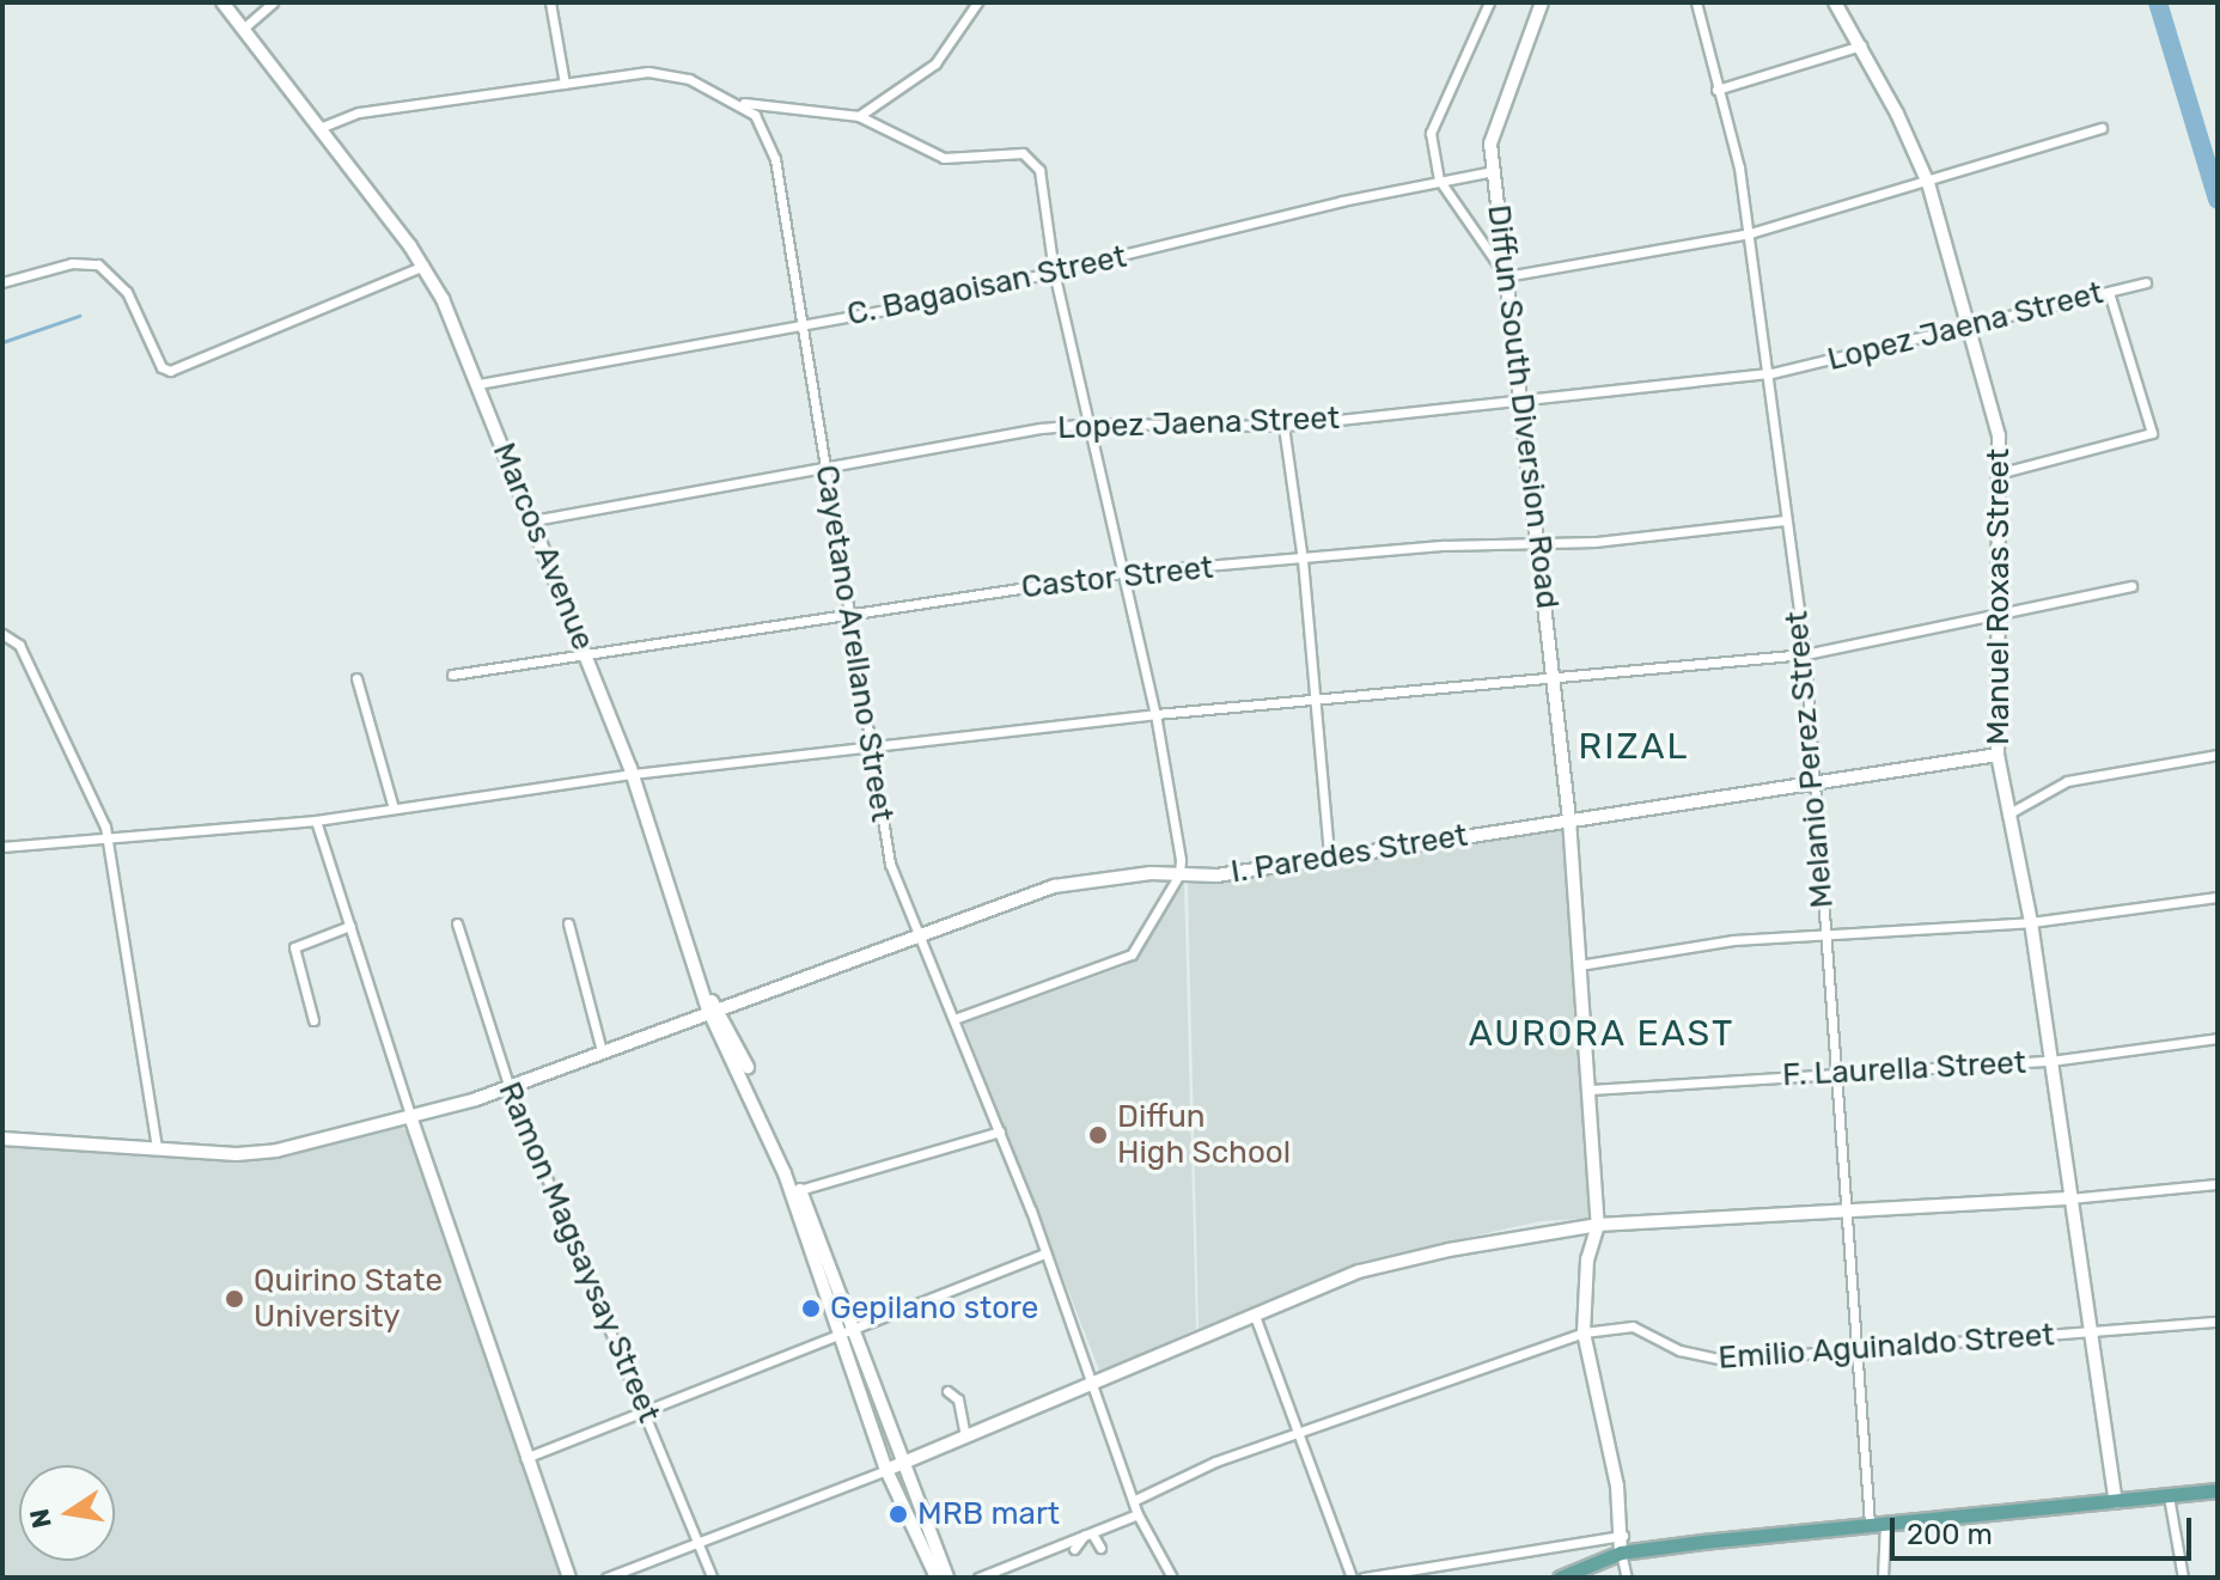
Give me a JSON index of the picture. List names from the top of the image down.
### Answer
{
  "streets": {
    "street": [
      "C. Bagaoisan Street",
      "Lopez Jaena Street",
      "Diffun South Diversion Road",
      "Marcos Avenue",
      "Castor Street",
      "Manuel Roxas Street",
      "Cayetano Arellano Street",
      "Melanio Perez Street",
      "I. Paredes Street",
      "F. Laurella Street",
      "Ramon Magsaysay Street",
      "Emilio Aguinaldo Street"
    ]
  },
  "crossings": [
    ["C. Bagaoisan Street", "Diffun South Diversion Road"],
    ["C. Bagaoisan Street", "Marcos Avenue"],
    ["C. Bagaoisan Street", "Cayetano Arellano Street"],
    ["Lopez Jaena Street", "Diffun South Diversion Road"],
    ["Lopez Jaena Street", "Marcos Avenue"],
    ["Lopez Jaena Street", "Manuel Roxas Street"],
    ["Lopez Jaena Street", "Cayetano Arellano Street"],
    ["Lopez Jaena Street", "Melanio Perez Street"],
    ["Diffun South Diversion Road", "Castor Street"],
    ["Diffun South Diversion Road", "I. Paredes Street"],
    ["Diffun South Diversion Road", "F. Laurella Street"],
    ["Diffun South Diversion Road", "Emilio Aguinaldo Street"],
    ["Marcos Avenue", "Castor Street"],
    ["Marcos Avenue", "I. Paredes Street"],
    ["Castor Street", "Cayetano Arellano Street"],
    ["Castor Street", "Melanio Perez Street"],
    ["Manuel Roxas Street", "I. Paredes Street"],
    ["Manuel Roxas Street", "F. Laurella Street"],
    ["Manuel Roxas Street", "Emilio Aguinaldo Street"],
    ["Cayetano Arellano Street", "I. Paredes Street"],
    ["Cayetano Arellano Street", "Emilio Aguinaldo Street"],
    ["Melanio Perez Street", "I. Paredes Street"],
    ["Melanio Perez Street", "F. Laurella Street"],
    ["Melanio Perez Street", "Emilio Aguinaldo Street"],
    ["I. Paredes Street", "Ramon Magsaysay Street"]
  ],
  "districts": ["RIZAL", "AURORA EAST"],
  "places": [
    "Diffun High School",
    "Quirino State University",
    "Gepilano store",
    "MRB mart"
  ],
  "scale_bar": "200 m",
  "north": "left"
}
